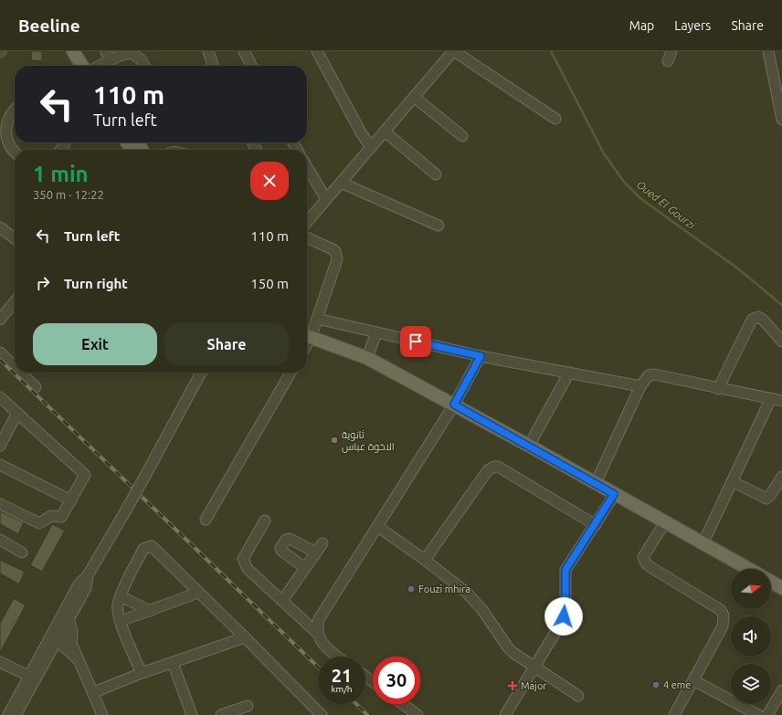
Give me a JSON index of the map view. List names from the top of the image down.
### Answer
{
  "water": ["Oued El Gourzi"],
  "places": {
    "other": ["ثانوية الاخوة عباس", "Fouzi mhira", "4 eme"],
    "health": ["Major"]
  },
  "north": "right",
  "page": {
    "header": "Beeline",
    "nav": ["Map", "Layers", "Share"],
    "turn": ["110 m", "Turn left"],
    "heading": ["1 min", "350 m · 12:22"],
    "list": [
      {
        "name": "Turn left",
        "value": "110 m"
      },
      {
        "name": "Turn right",
        "value": "150 m"
      }
    ],
    "buttons": ["Exit", "Share"],
    "speed": "21 km/h",
    "limit": "30"
  }
}
